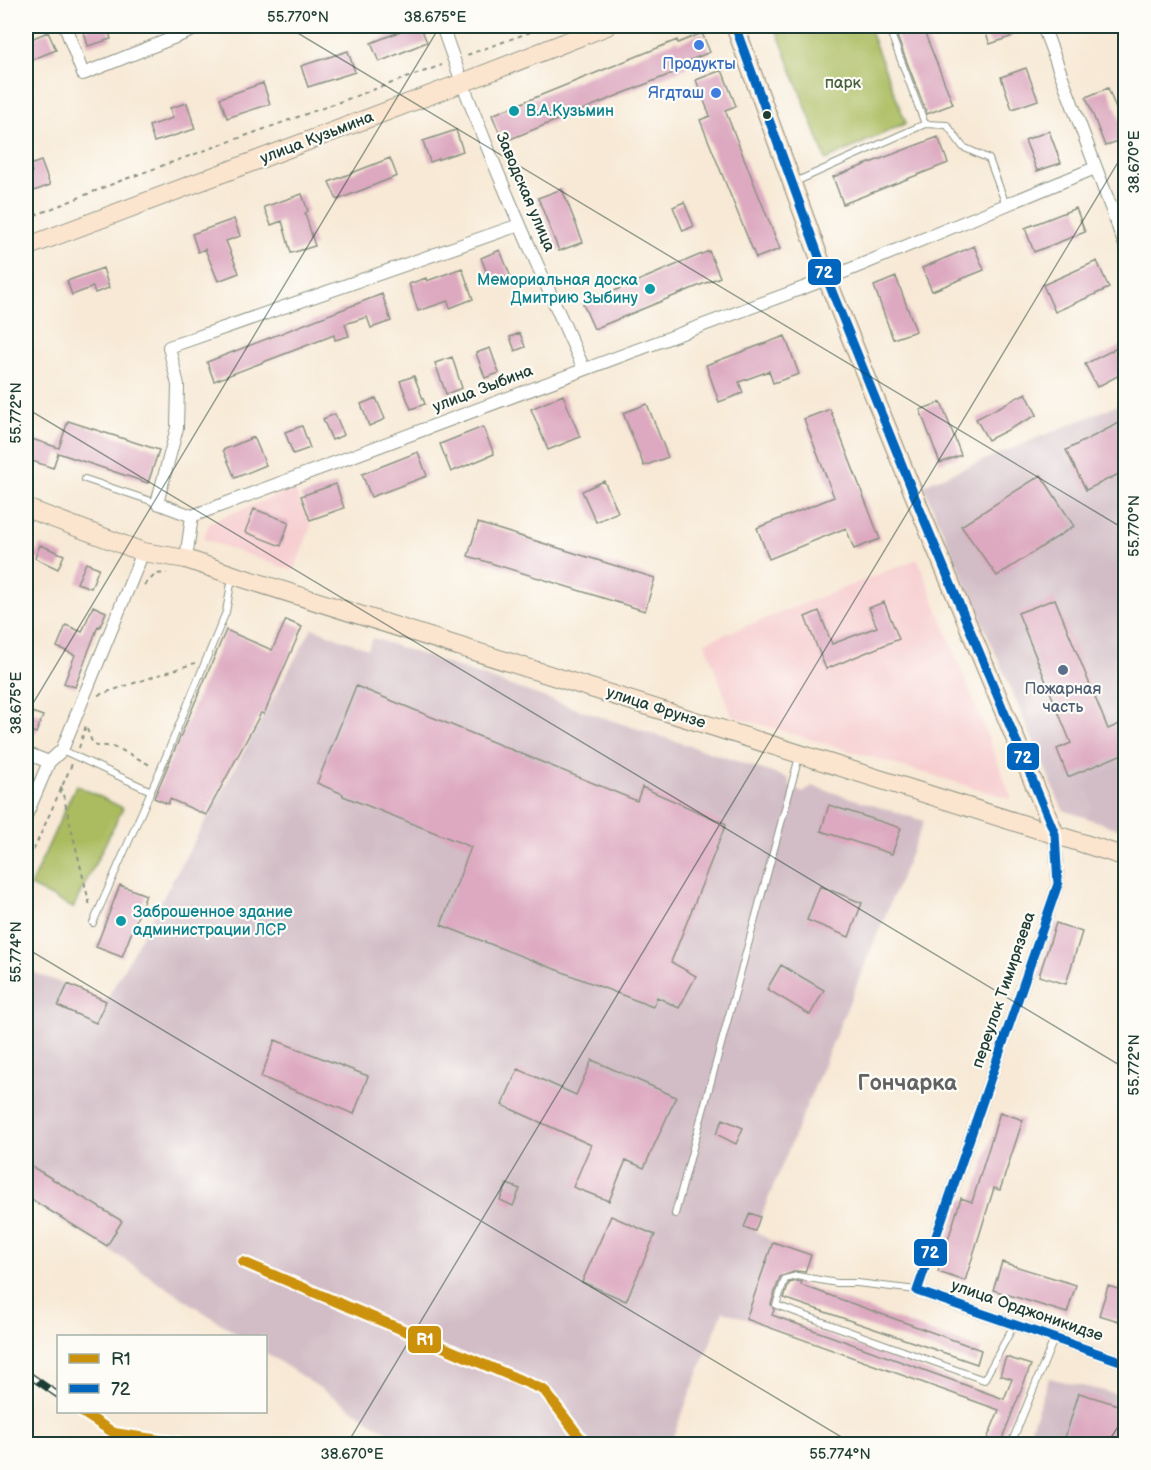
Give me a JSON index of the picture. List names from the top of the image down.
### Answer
{
  "streets": {
    "street": [
      "улица Кузьмина",
      "Заводская улица",
      "улица Зыбина",
      "улица Фрунзе",
      "переулок Тимирязева",
      "улица Орджоникидзе"
    ]
  },
  "crossings": [
    ["улица Кузьмина", "Заводская улица"],
    ["Заводская улица", "улица Зыбина"],
    ["улица Фрунзе", "переулок Тимирязева"],
    ["переулок Тимирязева", "улица Орджоникидзе"]
  ],
  "districts": ["Гончарка"],
  "parks": ["парк"],
  "places": [
    "Продукты",
    "Ягдташ",
    "В.А.Кузьмин",
    "Мемориальная доска Дмитрию Зыбину",
    "Пожарная часть",
    "Заброшенное здание администрации ЛСР"
  ],
  "lines": ["transit line 72", "transit line R1"],
  "legend": ["R1", "72"],
  "coordinates": [
    "55.770°N",
    "38.675°E",
    "38.670°E",
    "55.772°N",
    "55.774°N"
  ]
}
